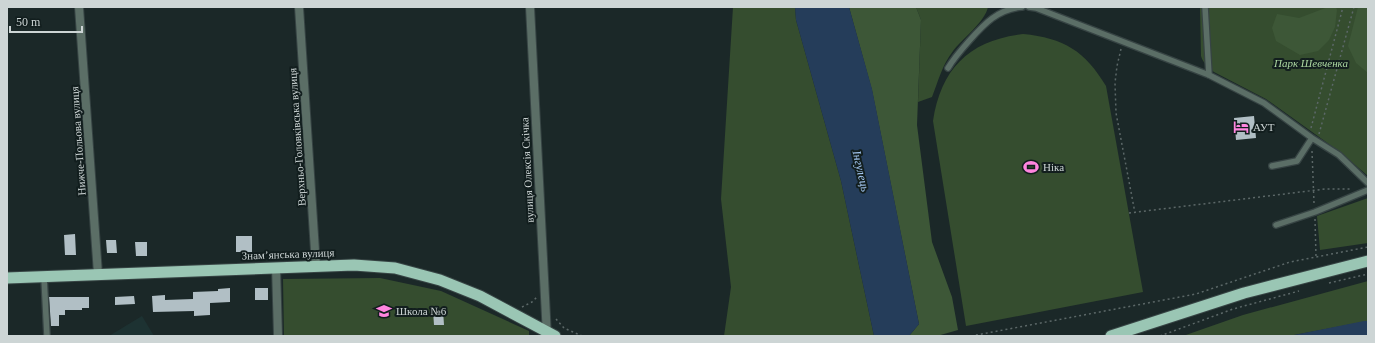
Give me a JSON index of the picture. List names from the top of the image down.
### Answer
{
  "streets": {
    "highway": ["Знамʼянська вулиця"],
    "street": ["Верхньо-Головківська вулиця", "Нижче-Польова вулиця", "вулиця Олексія Скічка"]
  },
  "crossings": [
    ["Верхньо-Головківська вулиця", "Знамʼянська вулиця"],
    ["Нижче-Польова вулиця", "Знамʼянська вулиця"],
    ["вулиця Олексія Скічка", "Знамʼянська вулиця"]
  ],
  "water": ["Інгулець"],
  "parks": ["Парк Шевченка"],
  "places": {
    "hotel": ["АУТ"],
    "sports": ["Ніка"],
    "school or university": ["Школа №6"]
  },
  "scale_bar": "50 m"
}
